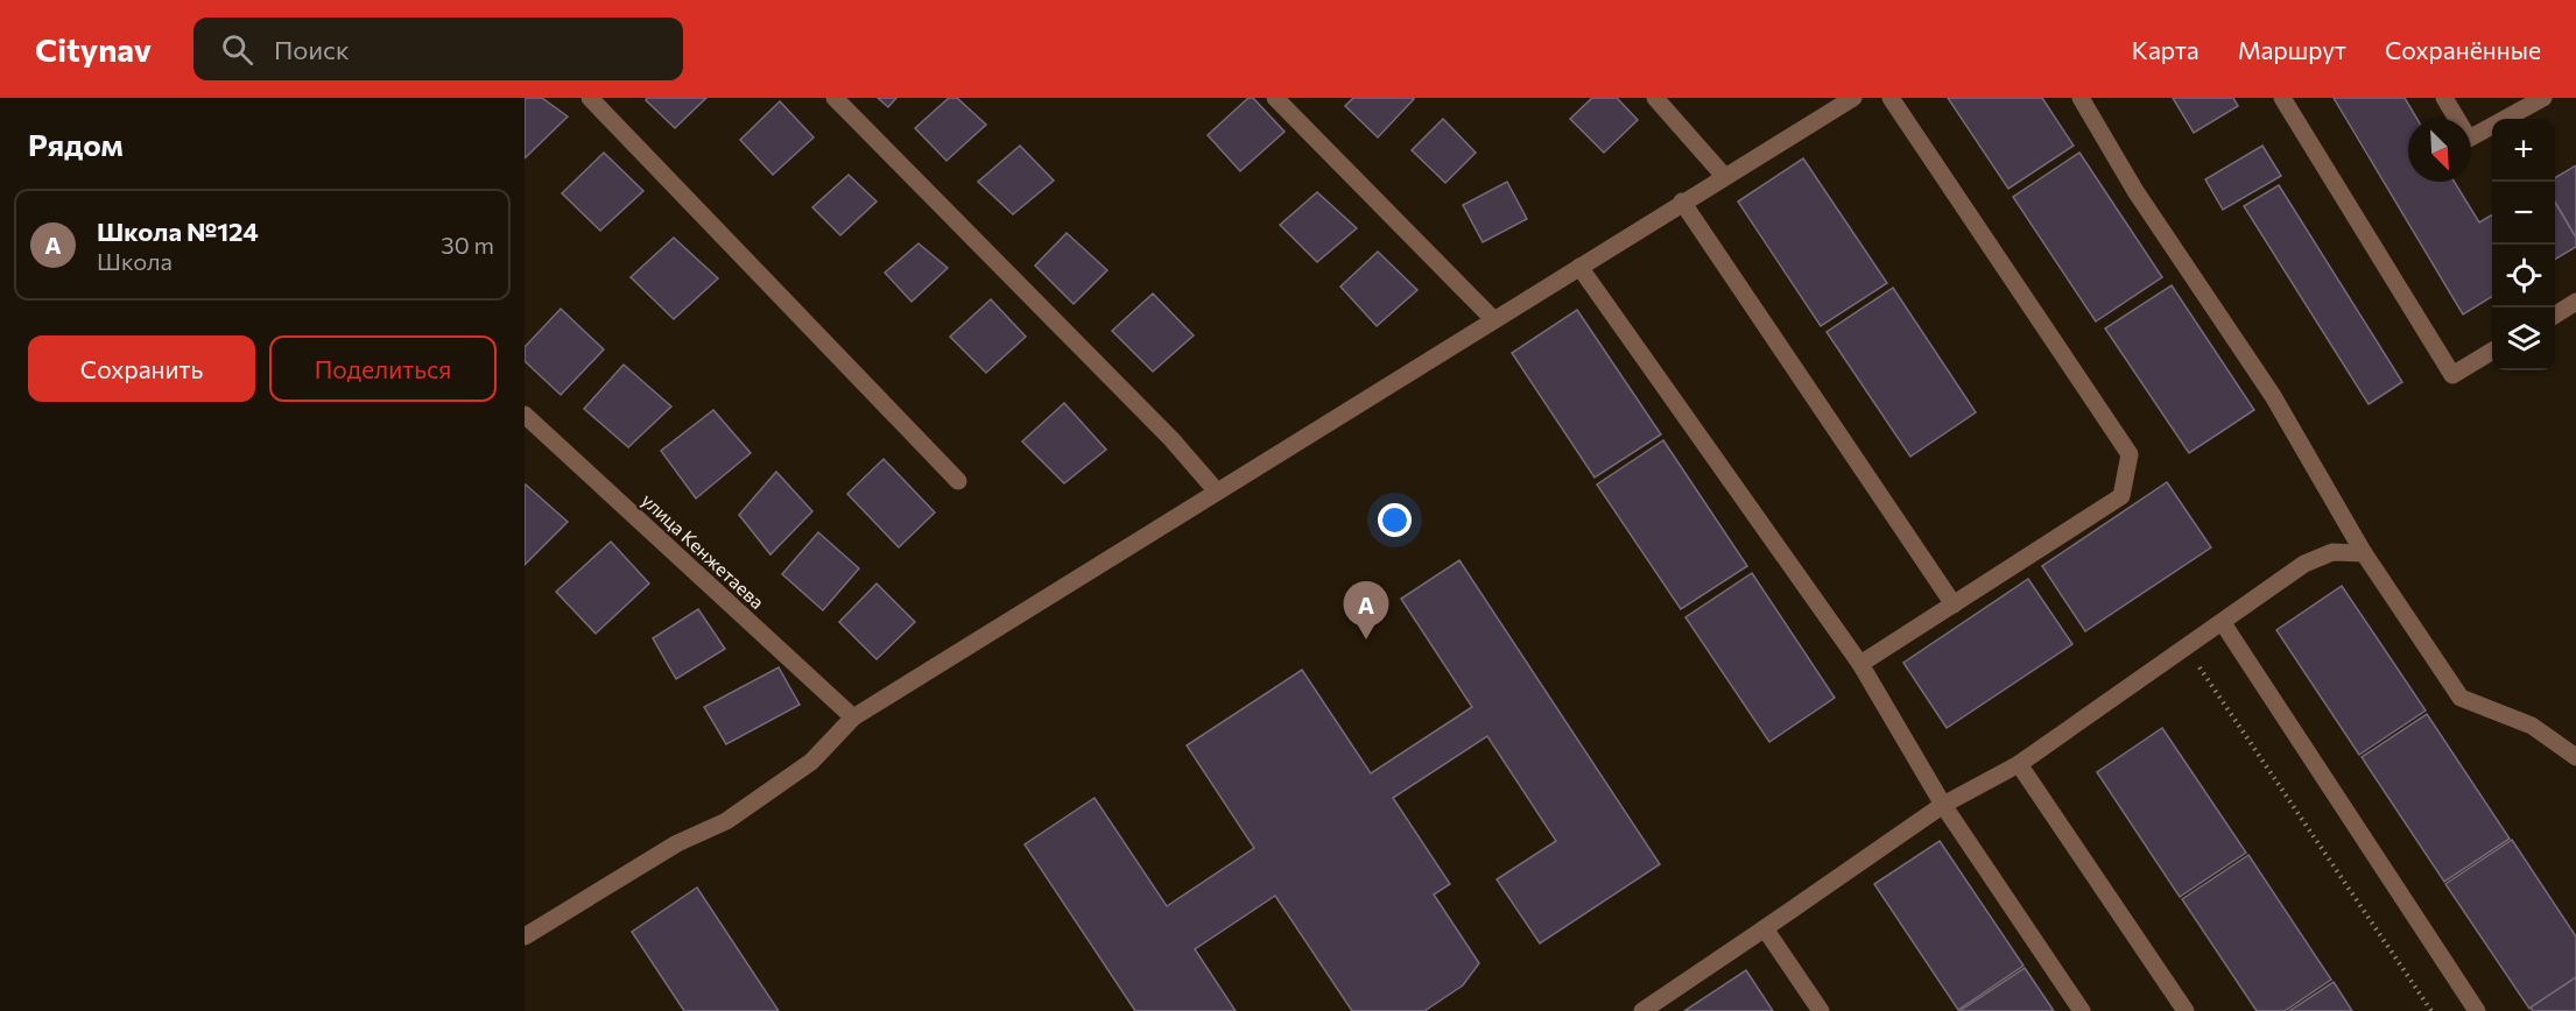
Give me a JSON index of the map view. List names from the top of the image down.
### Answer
{
  "streets": {
    "street": ["улица Кенжетаева"]
  },
  "north": "bottom right",
  "page": {
    "header": "Citynav",
    "search": "Поиск",
    "nav": ["Карта", "Маршрут", "Сохранённые"],
    "heading": "Рядом",
    "map_buttons": ["+", "−"],
    "list": [
      {
        "mark": "A",
        "name": "Школа №124",
        "note": "Школа",
        "value": "30 m"
      }
    ],
    "buttons": ["Сохранить", "Поделиться"],
    "pins": "A"
  }
}
